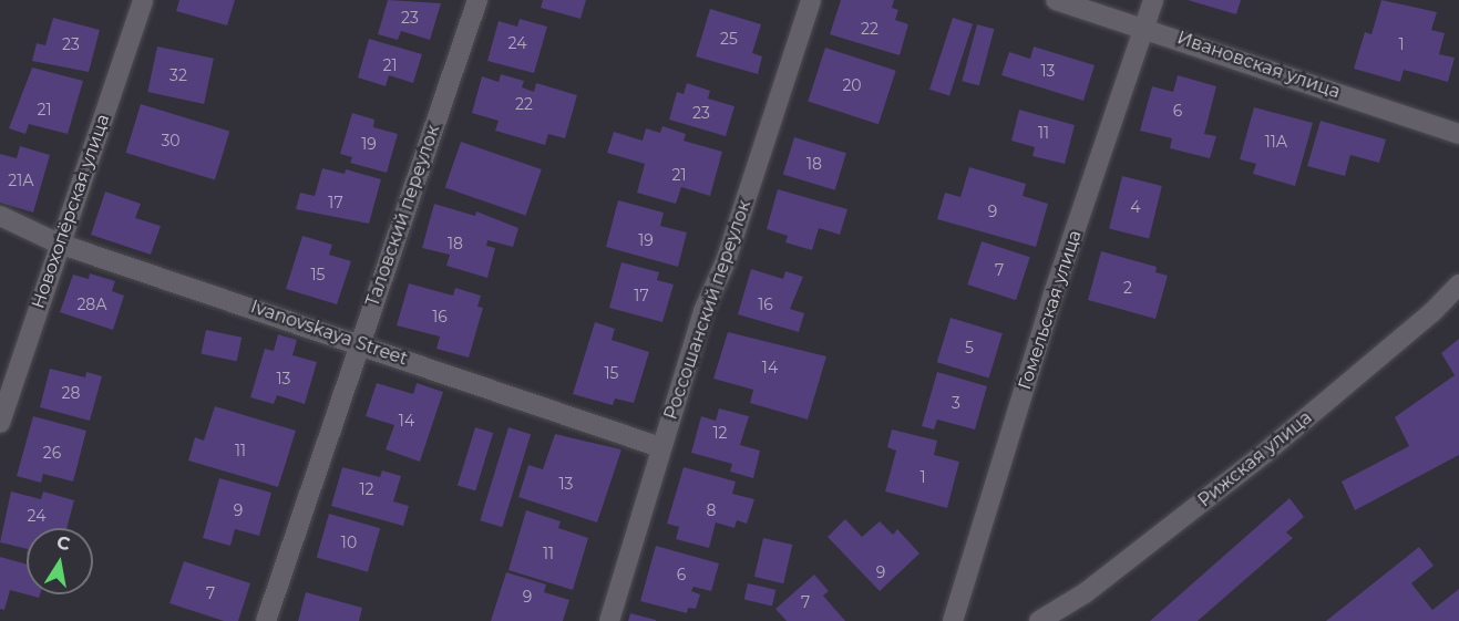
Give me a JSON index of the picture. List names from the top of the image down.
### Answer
{
  "streets": {
    "street": [
      "Ивановская улица",
      "Новохопёрская улица",
      "Таловский переулок",
      "Россошанский переулок",
      "Гомельская улица",
      "Ivanovskaya Street",
      "Рижская улица"
    ]
  },
  "crossings": [
    ["Ивановская улица", "Гомельская улица"],
    ["Новохопёрская улица", "Ivanovskaya Street"],
    ["Таловский переулок", "Ivanovskaya Street"],
    ["Россошанский переулок", "Ivanovskaya Street"]
  ],
  "house_numbers": [
    "23",
    "22",
    "25",
    "24",
    "23",
    "1",
    "21",
    "13",
    "32",
    "20",
    "22",
    "21",
    "6",
    "23",
    "11",
    "30",
    "11А",
    "19",
    "18",
    "21",
    "21А",
    "17",
    "4",
    "9",
    "19",
    "18",
    "7",
    "15",
    "2",
    "17",
    "28А",
    "16",
    "16",
    "5",
    "14",
    "15",
    "13",
    "28",
    "3",
    "14",
    "12",
    "11",
    "26",
    "1",
    "13",
    "12",
    "9",
    "8",
    "24",
    "10",
    "11",
    "9",
    "6",
    "7",
    "9",
    "7"
  ],
  "north": "top"
}
